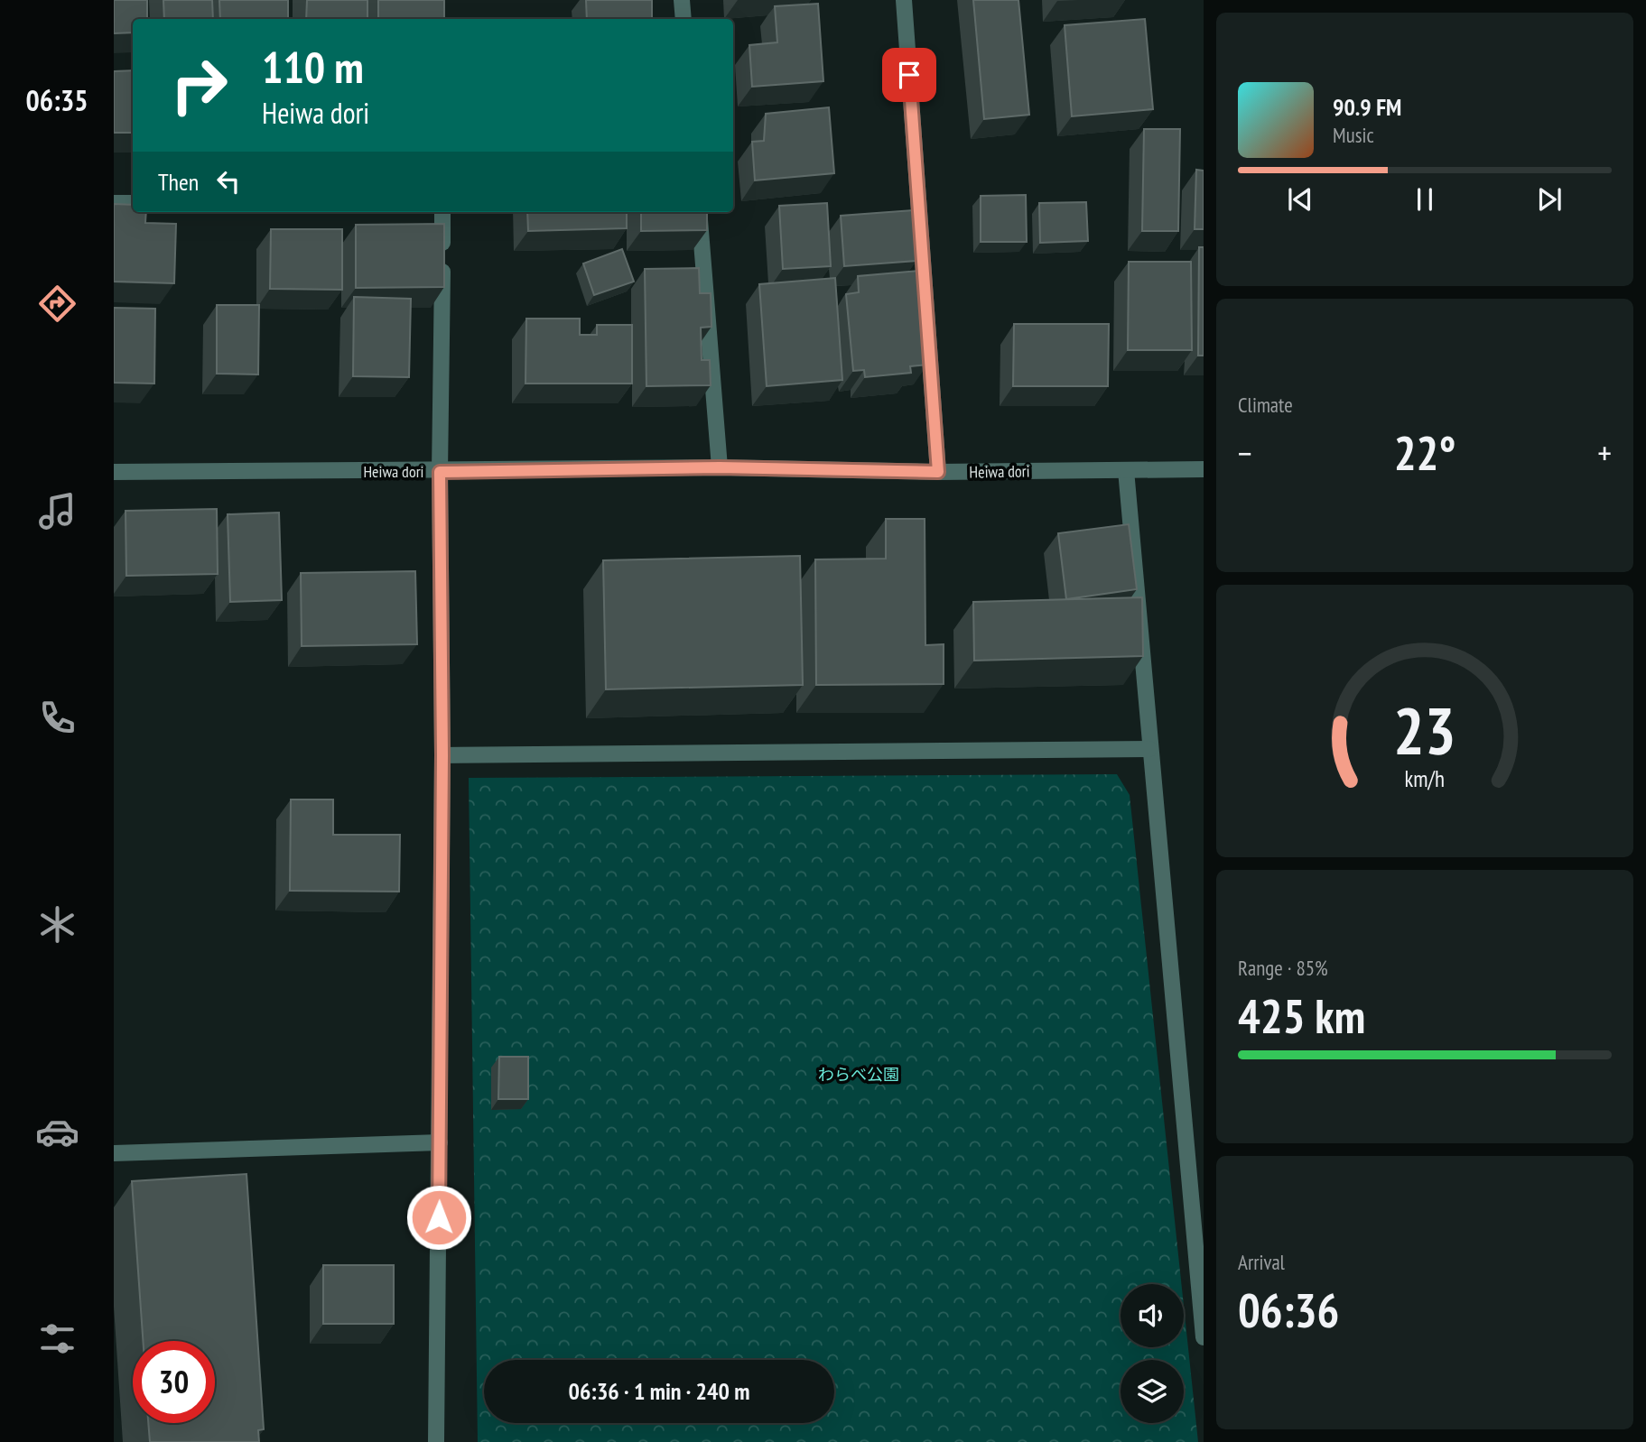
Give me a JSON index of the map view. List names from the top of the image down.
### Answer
{
  "streets": {
    "street": ["Heiwa dori"]
  },
  "parks": ["わらべ公園"],
  "page": {
    "tabs": "06:35",
    "turn": ["110 m", "Heiwa dori"],
    "song": ["90.9 FM", "Music"],
    "then": "Then",
    "tile": [
      "Climate",
      ["Range · 85%", "425 km"],
      ["Arrival", "06:36"]
    ],
    "heat": ["−", "22°", "+"],
    "limit": "30",
    "trip": "06:36 · 1 min · 240 m",
    "gauge": ["23", "km/h"]
  }
}
